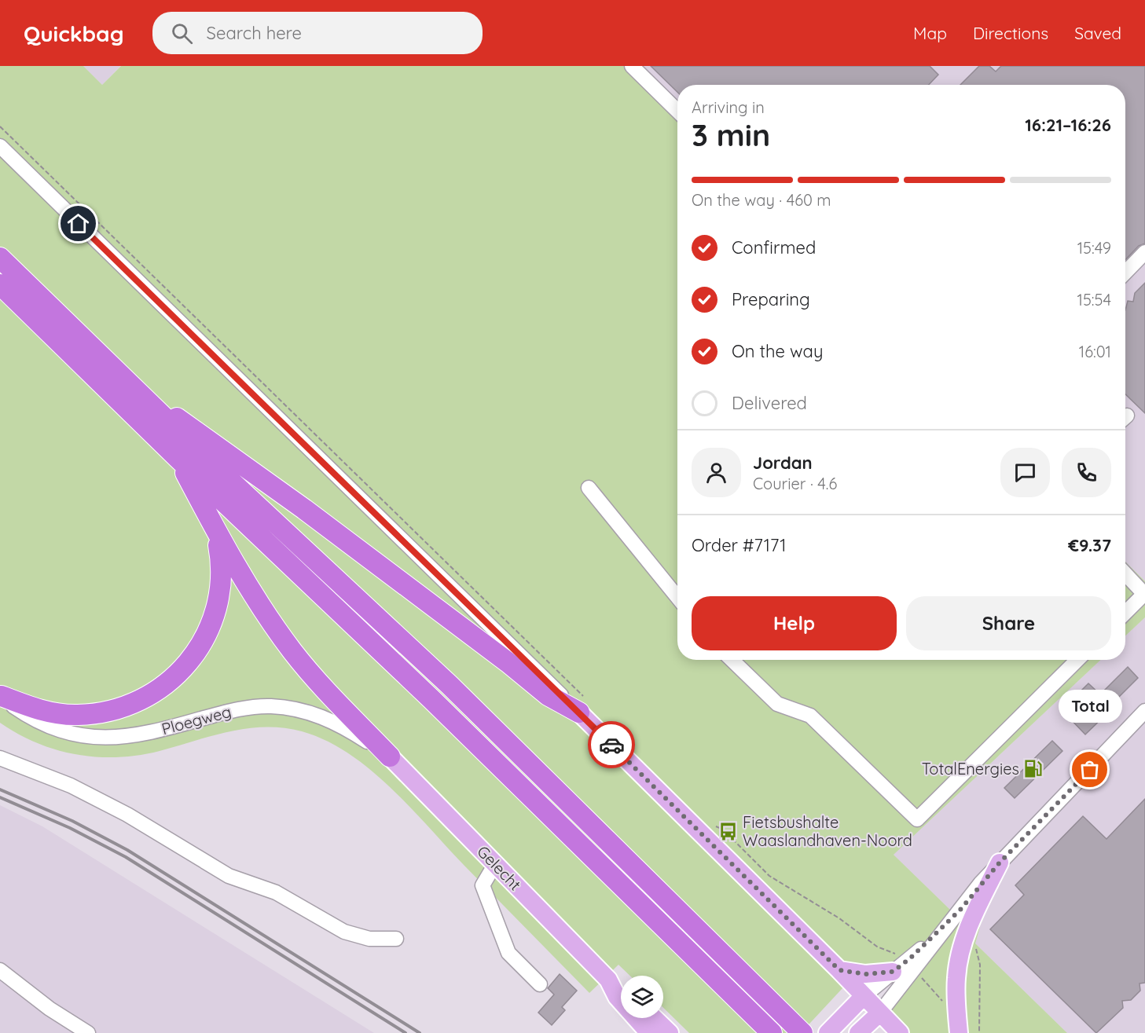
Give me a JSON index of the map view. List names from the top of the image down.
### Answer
{
  "streets": {
    "main road": ["Gelecht"],
    "street": ["Ploegweg"]
  },
  "crossings": [
    ["Ploegweg", "Gelecht"]
  ],
  "places": {
    "fuel station": ["TotalEnergies"],
    "other": ["Total"],
    "bus stop": ["Fietsbushalte Waaslandhaven-Noord"]
  },
  "page": {
    "header": "Quickbag",
    "search": "Search here",
    "nav": ["Map", "Directions", "Saved"],
    "heading": ["3 min", "Arriving in", "16:21–16:26"],
    "panel": [
      "Jordan",
      "Courier · 4.6",
      "Order #7171",
      "€9.37"
    ],
    "bar": "On the way · 460 m",
    "list": [
      ["Confirmed", "15:49"],
      ["Preparing", "15:54"],
      ["On the way", "16:01"],
      "Delivered"
    ],
    "buttons": ["Help", "Share"],
    "bubble": "Total"
  }
}
